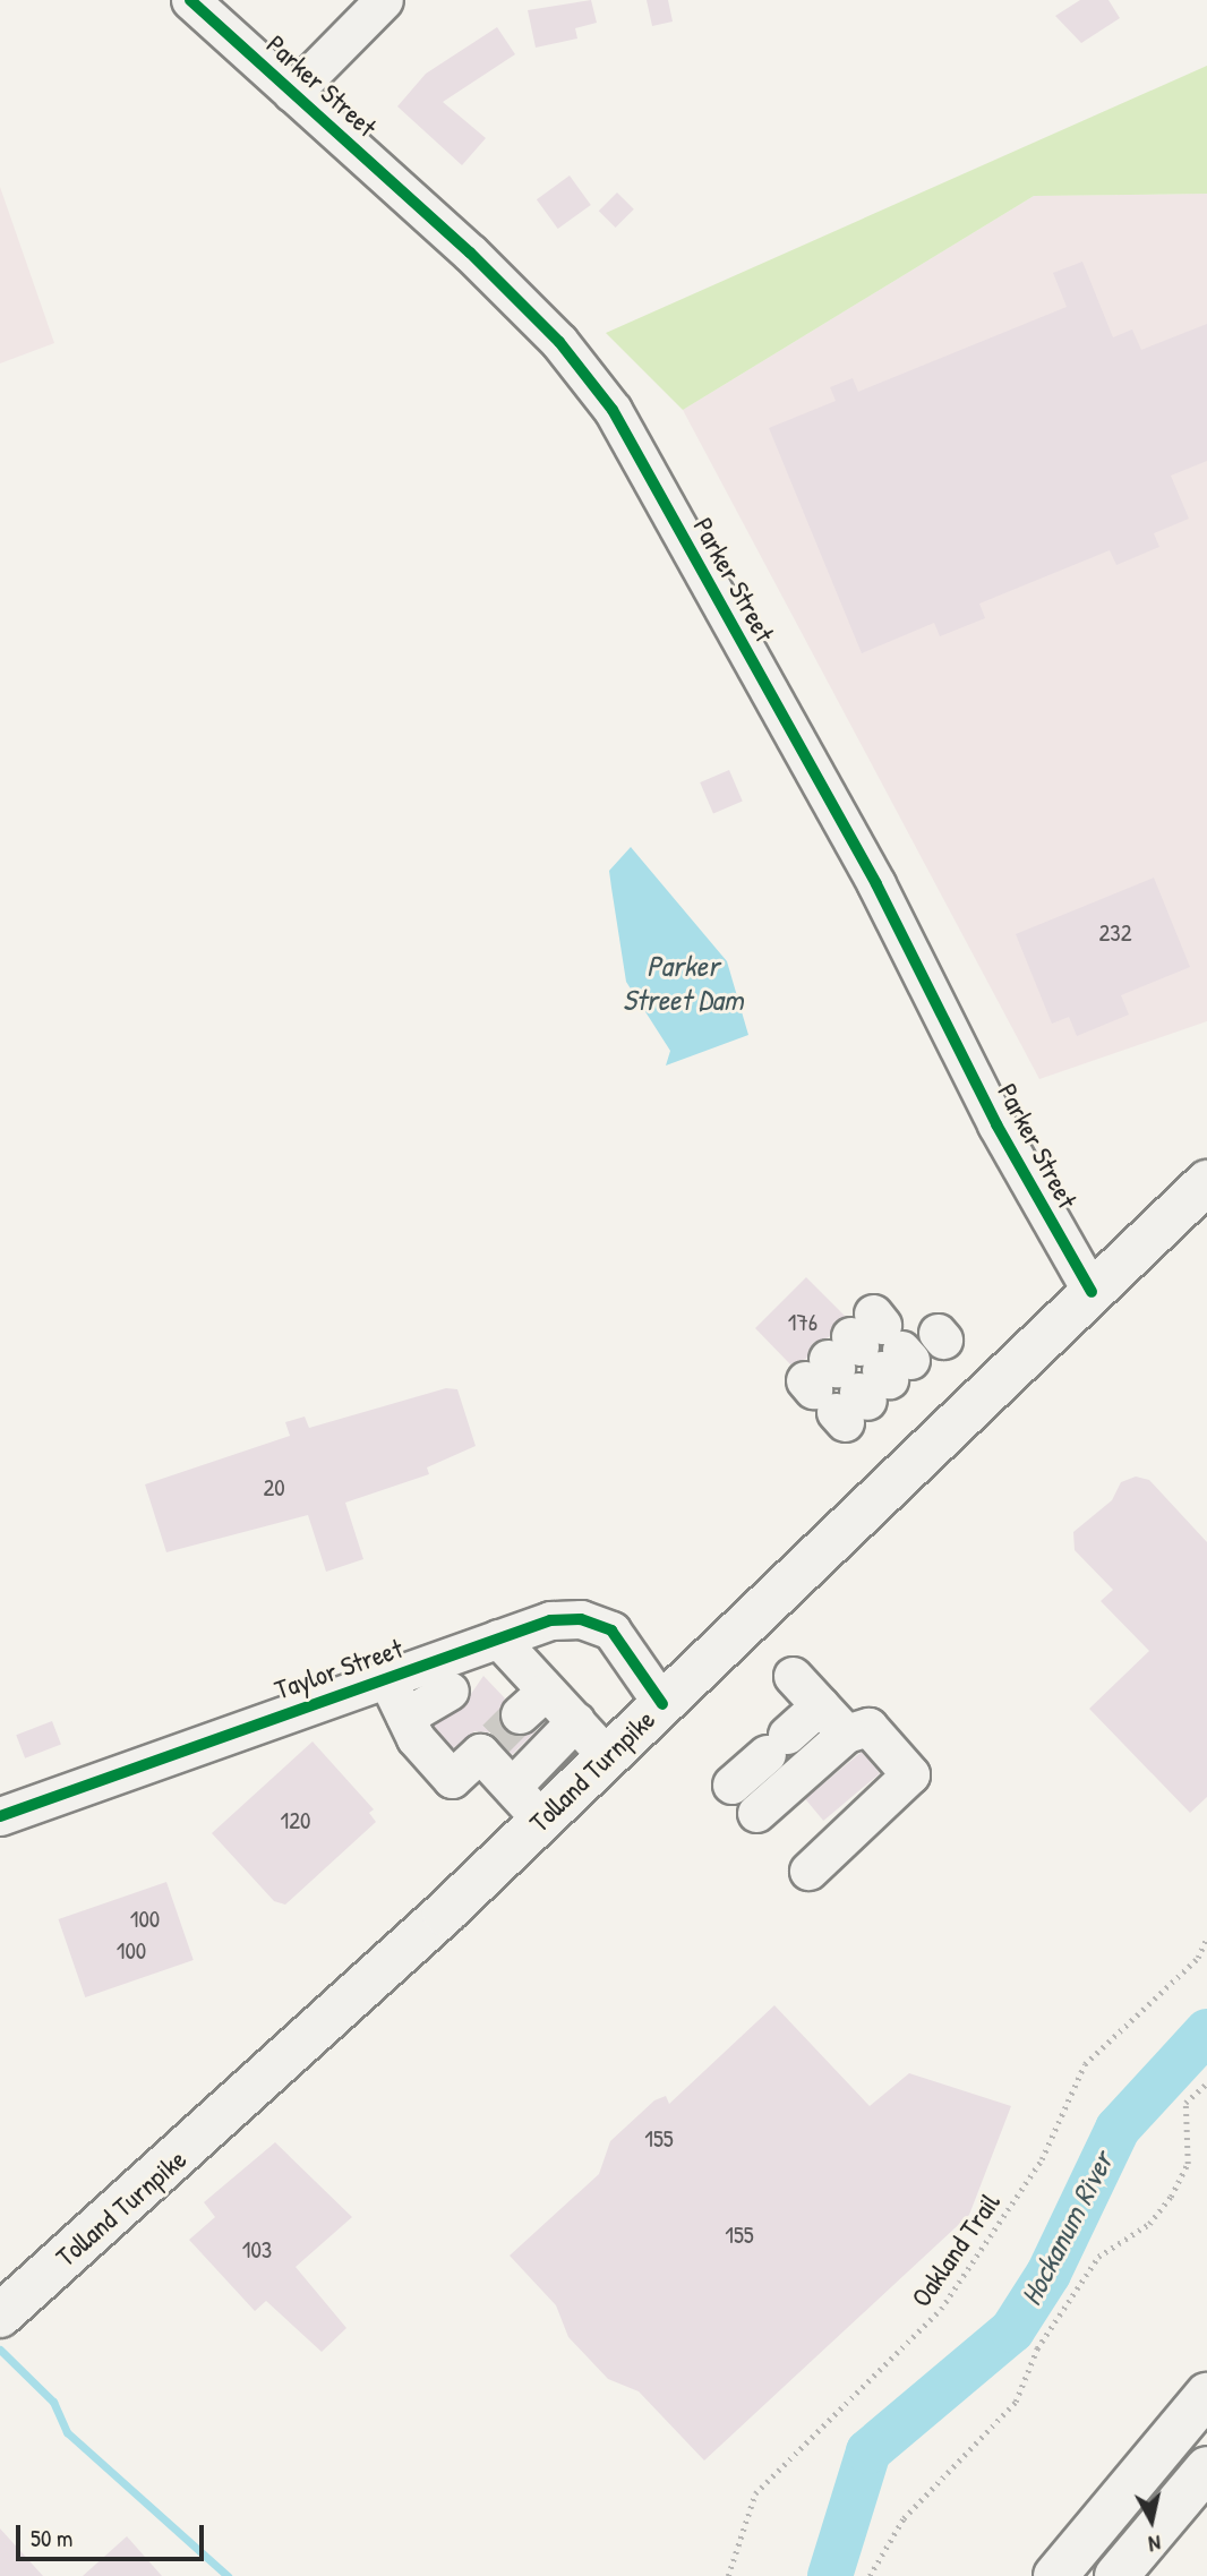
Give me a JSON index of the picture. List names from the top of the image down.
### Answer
{
  "streets": {
    "main road": ["Tolland Turnpike"],
    "street": ["Parker Street", "Taylor Street"],
    "path": ["Oakland Trail"]
  },
  "crossings": [
    ["Parker Street", "Tolland Turnpike"],
    ["Taylor Street", "Tolland Turnpike"]
  ],
  "water": ["Parker Street Dam", "Hockanum River"],
  "house_numbers": [
    "232",
    "176",
    "20",
    "120",
    "100",
    "100",
    "155",
    "155",
    "103"
  ],
  "scale_bar": "50 m",
  "north": "bottom"
}
